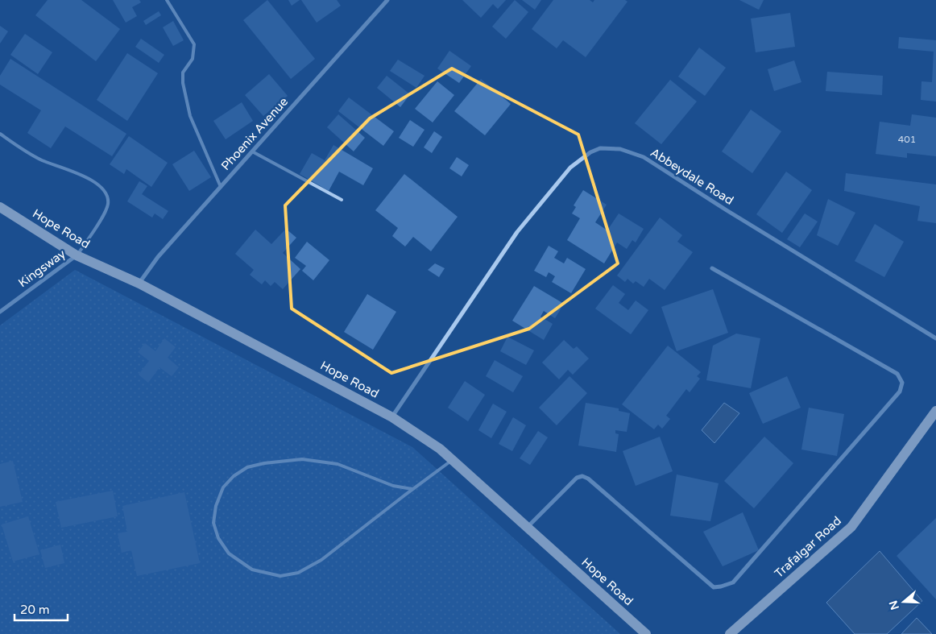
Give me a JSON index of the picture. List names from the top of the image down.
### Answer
{
  "streets": {
    "main road": ["Hope Road", "Trafalgar Road"],
    "street": ["Phoenix Avenue", "Abbeydale Road", "Kingsway"]
  },
  "crossings": [
    ["Phoenix Avenue", "Hope Road"],
    ["Abbeydale Road", "Hope Road"],
    ["Hope Road", "Kingsway"]
  ],
  "house_numbers": ["401"],
  "scale_bar": "20 m",
  "north": "left"
}
